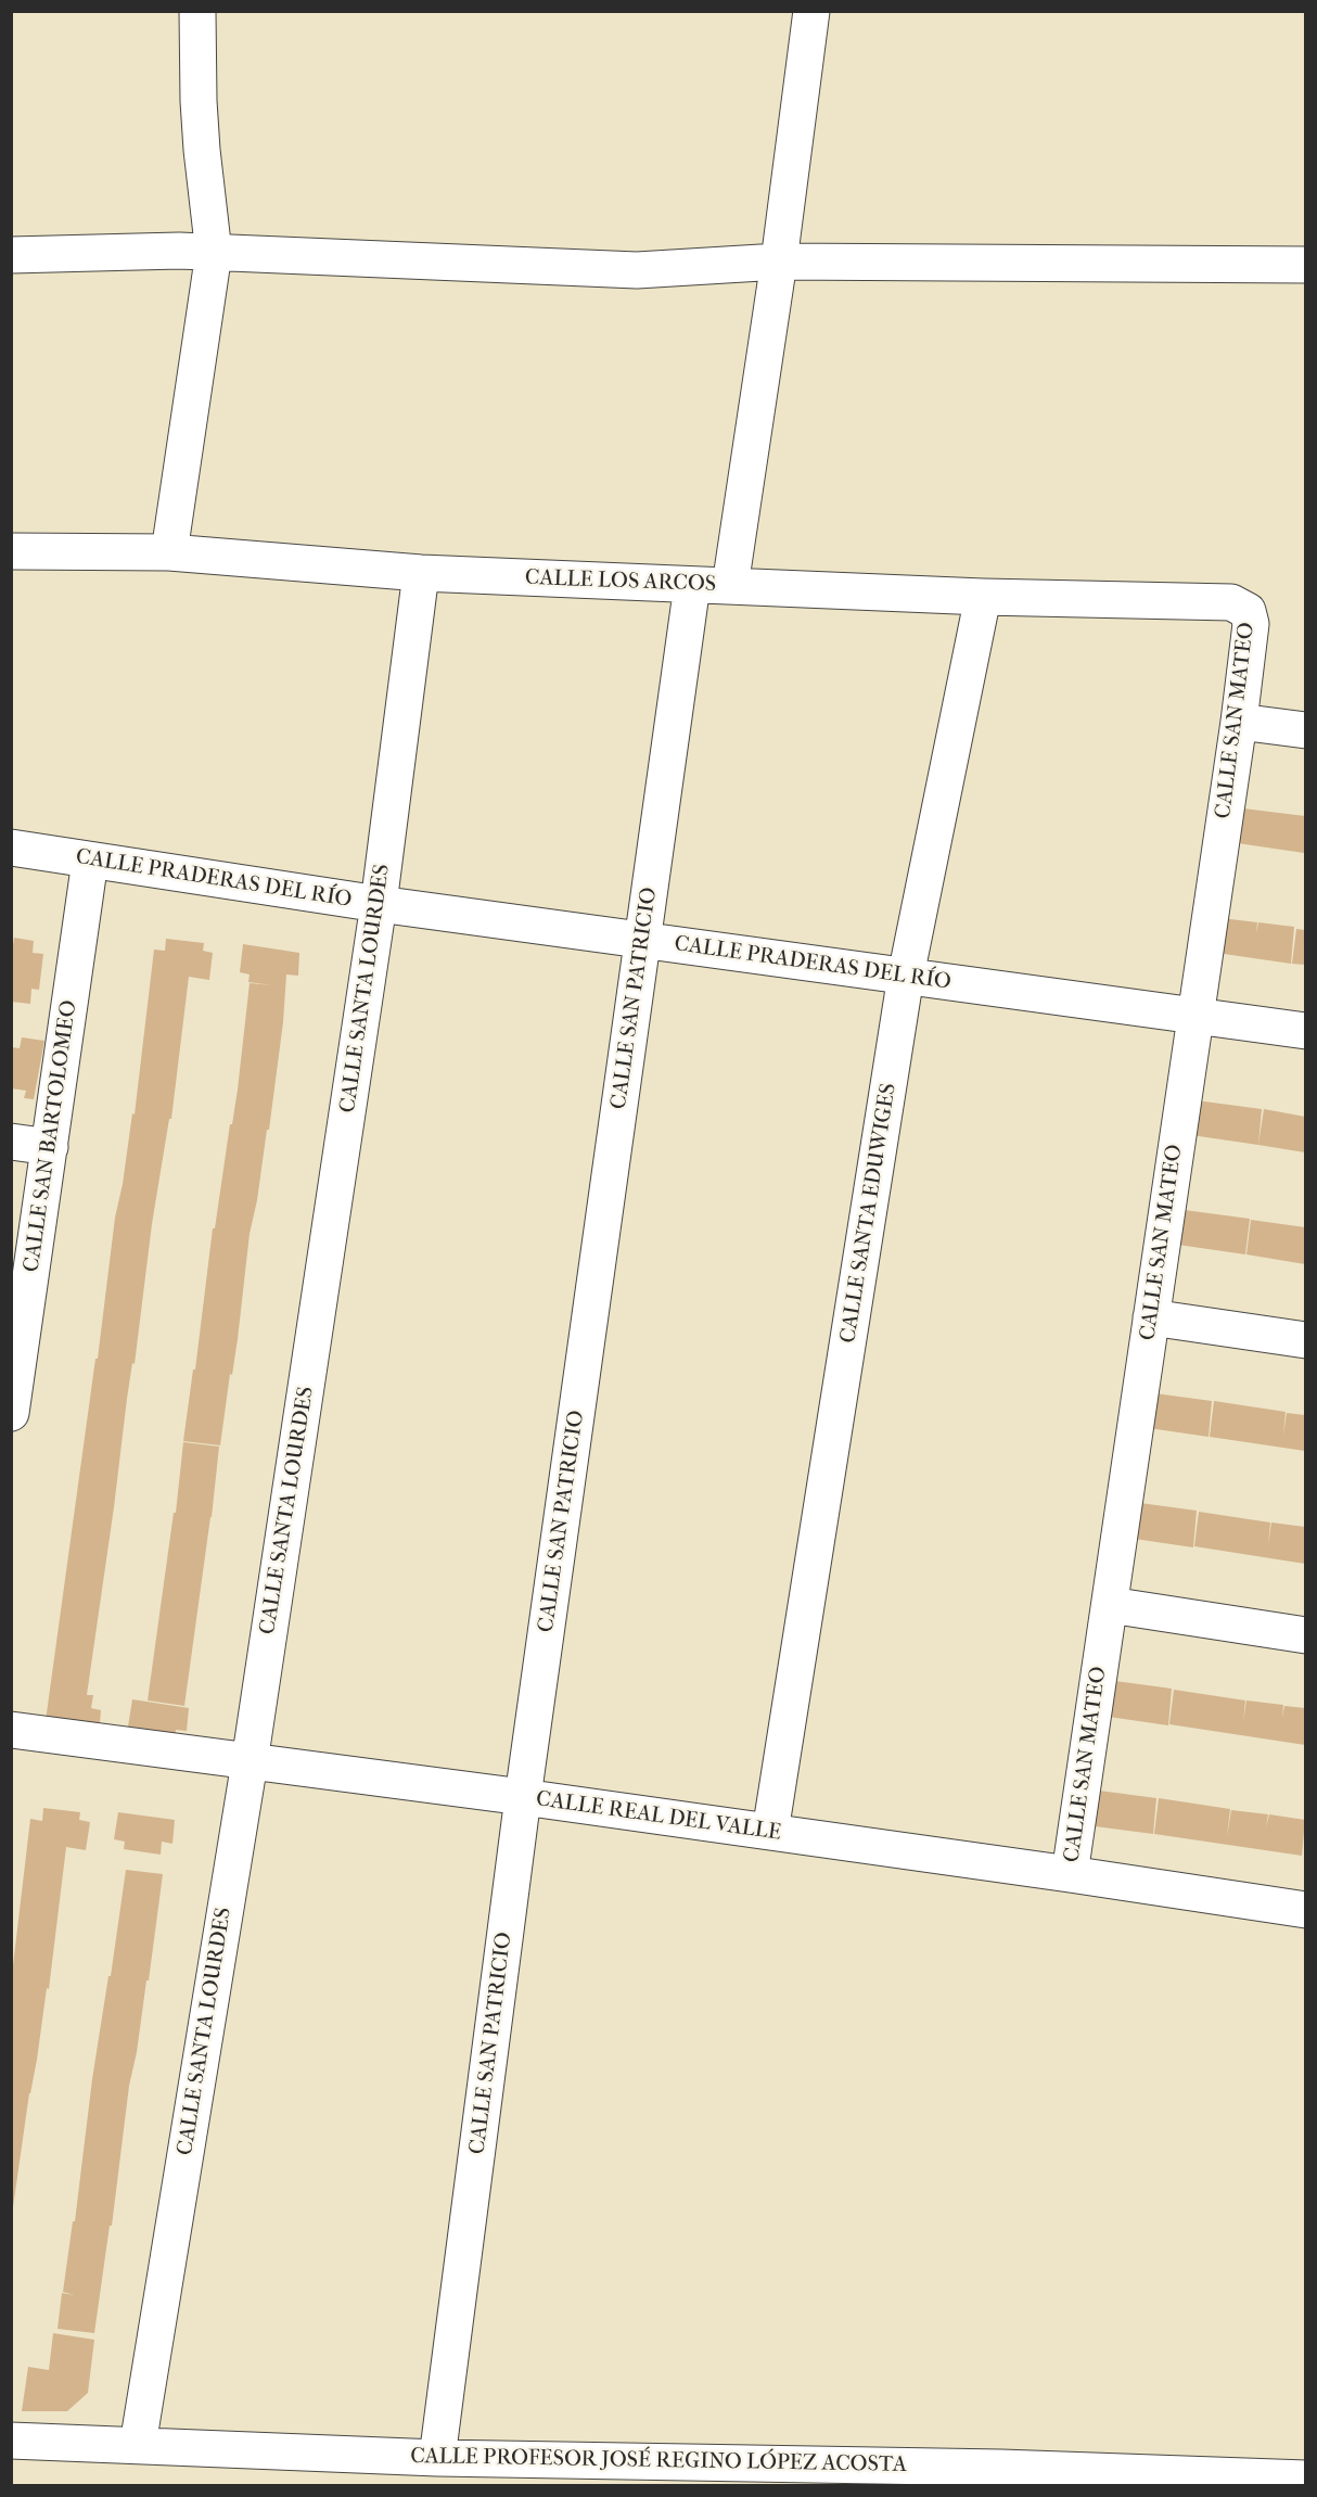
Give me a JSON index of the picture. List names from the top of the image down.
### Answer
{
  "streets": {
    "street": [
      "CALLE LOS ARCOS",
      "CALLE SAN MATEO",
      "CALLE PRADERAS DEL RÍO",
      "CALLE SANTA LOURDES",
      "CALLE SAN PATRICIO",
      "CALLE SAN BARTOLOMEO",
      "CALLE SANTA EDUWIGES",
      "CALLE REAL DEL VALLE",
      "CALLE PROFESOR JOSÉ REGINO LÓPEZ ACOSTA"
    ]
  },
  "crossings": [
    ["CALLE LOS ARCOS", "CALLE SAN MATEO"],
    ["CALLE LOS ARCOS", "CALLE SANTA LOURDES"],
    ["CALLE LOS ARCOS", "CALLE SAN PATRICIO"],
    ["CALLE LOS ARCOS", "CALLE SANTA EDUWIGES"],
    ["CALLE SAN MATEO", "CALLE PRADERAS DEL RÍO"],
    ["CALLE SAN MATEO", "CALLE REAL DEL VALLE"],
    ["CALLE PRADERAS DEL RÍO", "CALLE SANTA LOURDES"],
    ["CALLE PRADERAS DEL RÍO", "CALLE SAN PATRICIO"],
    ["CALLE PRADERAS DEL RÍO", "CALLE SAN BARTOLOMEO"],
    ["CALLE PRADERAS DEL RÍO", "CALLE SANTA EDUWIGES"],
    ["CALLE SANTA LOURDES", "CALLE REAL DEL VALLE"],
    ["CALLE SANTA LOURDES", "CALLE PROFESOR JOSÉ REGINO LÓPEZ ACOSTA"],
    ["CALLE SAN PATRICIO", "CALLE REAL DEL VALLE"],
    ["CALLE SAN PATRICIO", "CALLE PROFESOR JOSÉ REGINO LÓPEZ ACOSTA"],
    ["CALLE SANTA EDUWIGES", "CALLE REAL DEL VALLE"]
  ]
}
